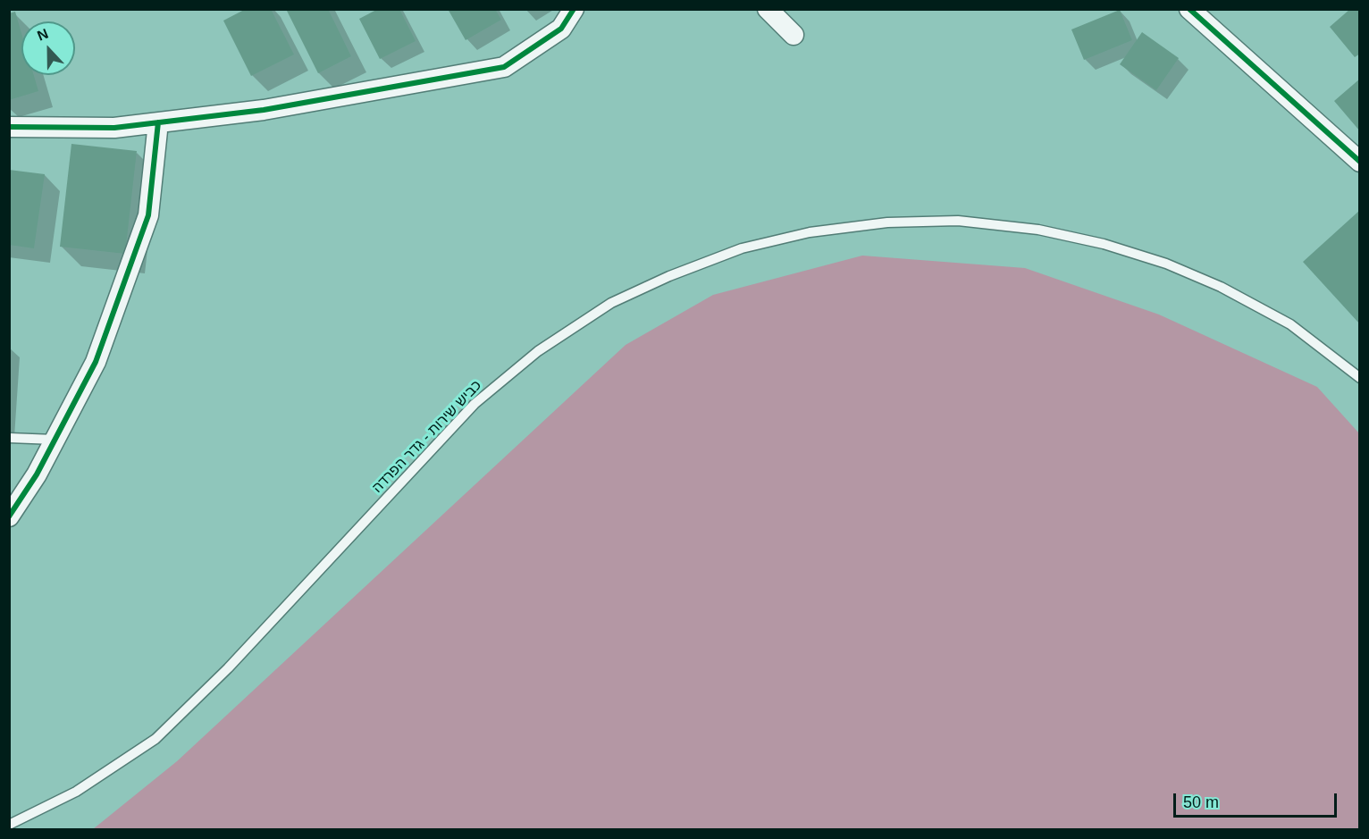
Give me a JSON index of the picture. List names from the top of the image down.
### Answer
{
  "streets": {
    "lane": ["כביש שירות - גדר הפרדה"]
  },
  "scale_bar": "50 m",
  "north": "top"
}
